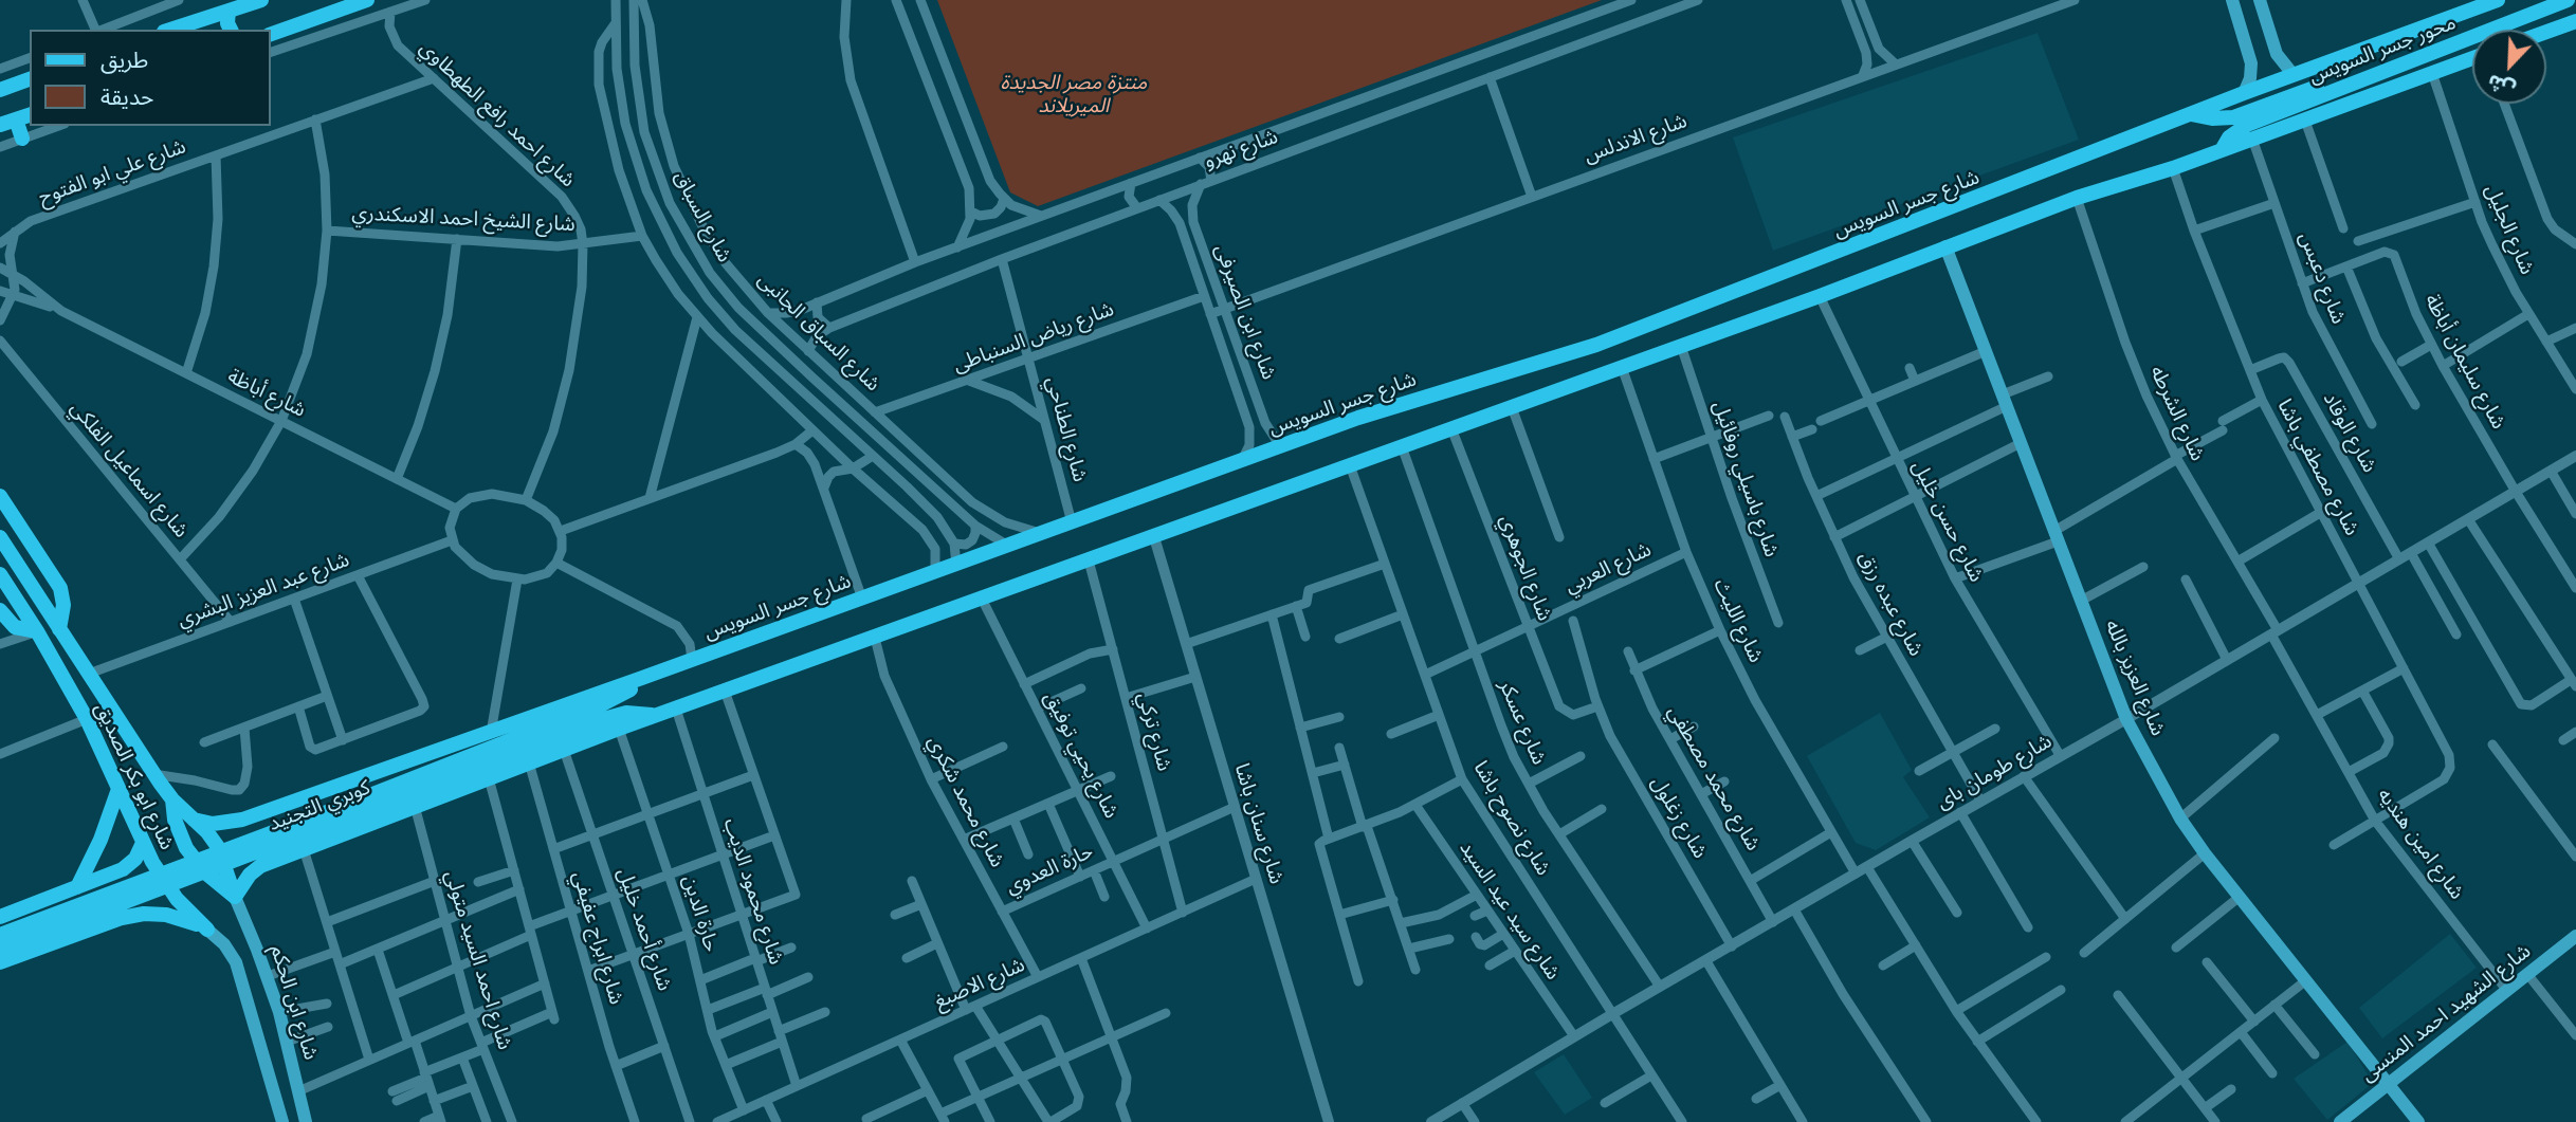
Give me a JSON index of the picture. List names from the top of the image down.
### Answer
{
  "streets": {
    "main road": [
      "محور جسر السويس",
      "شارع جسر السويس",
      "شارع العزيز بالله",
      "شارع ابو بكر الصديق",
      "كوبري التجنيد",
      "شارع ابن الحكم",
      "شارع الشهيد احمد المنسى"
    ],
    "street": [
      "شارع احمد رافع الطهطاوي",
      "شارع الاندلس",
      "شارع نهرو",
      "شارع علي ابو الفتوح",
      "شارع السباق",
      "شارع الشيخ احمد الاسكندري",
      "شارع الجليل",
      "شارع دعبس",
      "شارع ابن الصيرفى",
      "شارع السباق الجانبى",
      "شارع رياض السنباطى",
      "شارع سليمان أباظة",
      "شارع أباظة",
      "شارع الشرطه",
      "شارع الطناحي",
      "شارع الوقاد",
      "شارع مصطفي باشا",
      "شارع اسماعيل الفلكي",
      "شارع باسيلي روفائيل",
      "شارع حسن خليل",
      "شارع الجوهري",
      "شارع العربي",
      "شارع عبد العزيز البشري",
      "شارع عبده رزق",
      "شارع الليث",
      "شارع عسكر",
      "شارع تركي",
      "شارع يحيي توفيق",
      "شارع طومان باى",
      "شارع محمد مصطفي",
      "شارع محمد شكري",
      "شارع زغلول",
      "شارع نصوح باشا",
      "شارع سنان باشا",
      "شارع امين هنديه",
      "حارة العدوي",
      "شارع محمود الديب",
      "شارع سيد عيد السيد",
      "حارة الدين",
      "شارع أحمد خليل",
      "شارع ابراج عفيفي",
      "شارع احمد السيد متولي",
      "شارع الاصبغ"
    ]
  },
  "crossings": [
    ["محور جسر السويس", "شارع جسر السويس"],
    ["شارع احمد رافع الطهطاوي", "شارع علي ابو الفتوح"],
    ["شارع احمد رافع الطهطاوي", "شارع الشيخ احمد الاسكندري"],
    ["شارع الاندلس", "شارع ابن الصيرفى"],
    ["شارع نهرو", "شارع ابن الصيرفى"],
    ["شارع نهرو", "شارع السباق الجانبى"],
    ["شارع نهرو", "شارع الطناحي"],
    ["شارع جسر السويس", "شارع السباق"],
    ["شارع جسر السويس", "شارع ابن الصيرفى"],
    ["شارع جسر السويس", "شارع السباق الجانبى"],
    ["شارع جسر السويس", "شارع الطناحي"],
    ["شارع جسر السويس", "شارع ابو بكر الصديق"],
    ["شارع جسر السويس", "كوبري التجنيد"],
    ["شارع دعبس", "شارع سليمان أباظة"],
    ["شارع ابن الصيرفى", "شارع رياض السنباطى"],
    ["شارع السباق الجانبى", "شارع رياض السنباطى"],
    ["شارع رياض السنباطى", "شارع الطناحي"],
    ["شارع سليمان أباظة", "شارع طومان باى"],
    ["شارع أباظة", "شارع عبد العزيز البشري"],
    ["شارع الشرطه", "شارع طومان باى"],
    ["شارع الشرطه", "شارع امين هنديه"],
    ["شارع الوقاد", "شارع مصطفي باشا"],
    ["شارع الوقاد", "شارع طومان باى"],
    ["شارع مصطفي باشا", "شارع طومان باى"],
    ["شارع مصطفي باشا", "شارع امين هنديه"],
    ["شارع اسماعيل الفلكي", "شارع عبد العزيز البشري"],
    ["شارع حسن خليل", "شارع طومان باى"],
    ["شارع الجوهري", "شارع العربي"],
    ["شارع الجوهري", "شارع زغلول"],
    ["شارع العربي", "شارع الليث"],
    ["شارع العربي", "شارع عسكر"],
    ["شارع العربي", "شارع نصوح باشا"],
    ["شارع عبد العزيز البشري", "شارع ابو بكر الصديق"],
    ["شارع عبده رزق", "شارع طومان باى"],
    ["شارع الليث", "شارع طومان باى"],
    ["شارع العزيز بالله", "شارع طومان باى"],
    ["شارع العزيز بالله", "شارع الشهيد احمد المنسى"],
    ["شارع عسكر", "شارع طومان باى"],
    ["شارع تركي", "حارة العدوي"],
    ["شارع تركي", "شارع الاصبغ"],
    ["شارع يحيي توفيق", "حارة العدوي"],
    ["شارع يحيي توفيق", "شارع الاصبغ"],
    ["شارع طومان باى", "شارع محمد مصطفي"],
    ["شارع طومان باى", "شارع زغلول"],
    ["شارع طومان باى", "شارع نصوح باشا"],
    ["شارع طومان باى", "شارع امين هنديه"],
    ["شارع طومان باى", "شارع سيد عيد السيد"],
    ["شارع ابو بكر الصديق", "شارع ابن الحكم"],
    ["شارع محمد شكري", "حارة العدوي"],
    ["شارع محمد شكري", "شارع الاصبغ"],
    ["شارع سنان باشا", "حارة العدوي"],
    ["شارع سنان باشا", "شارع الاصبغ"],
    ["شارع امين هنديه", "شارع الشهيد احمد المنسى"],
    ["شارع محمود الديب", "شارع الاصبغ"],
    ["حارة الدين", "شارع الاصبغ"]
  ],
  "parks": ["منتزة مصر الجديدة الميريلاند"],
  "legend": ["طريق", "حديقة"],
  "north": "bottom left"
}
